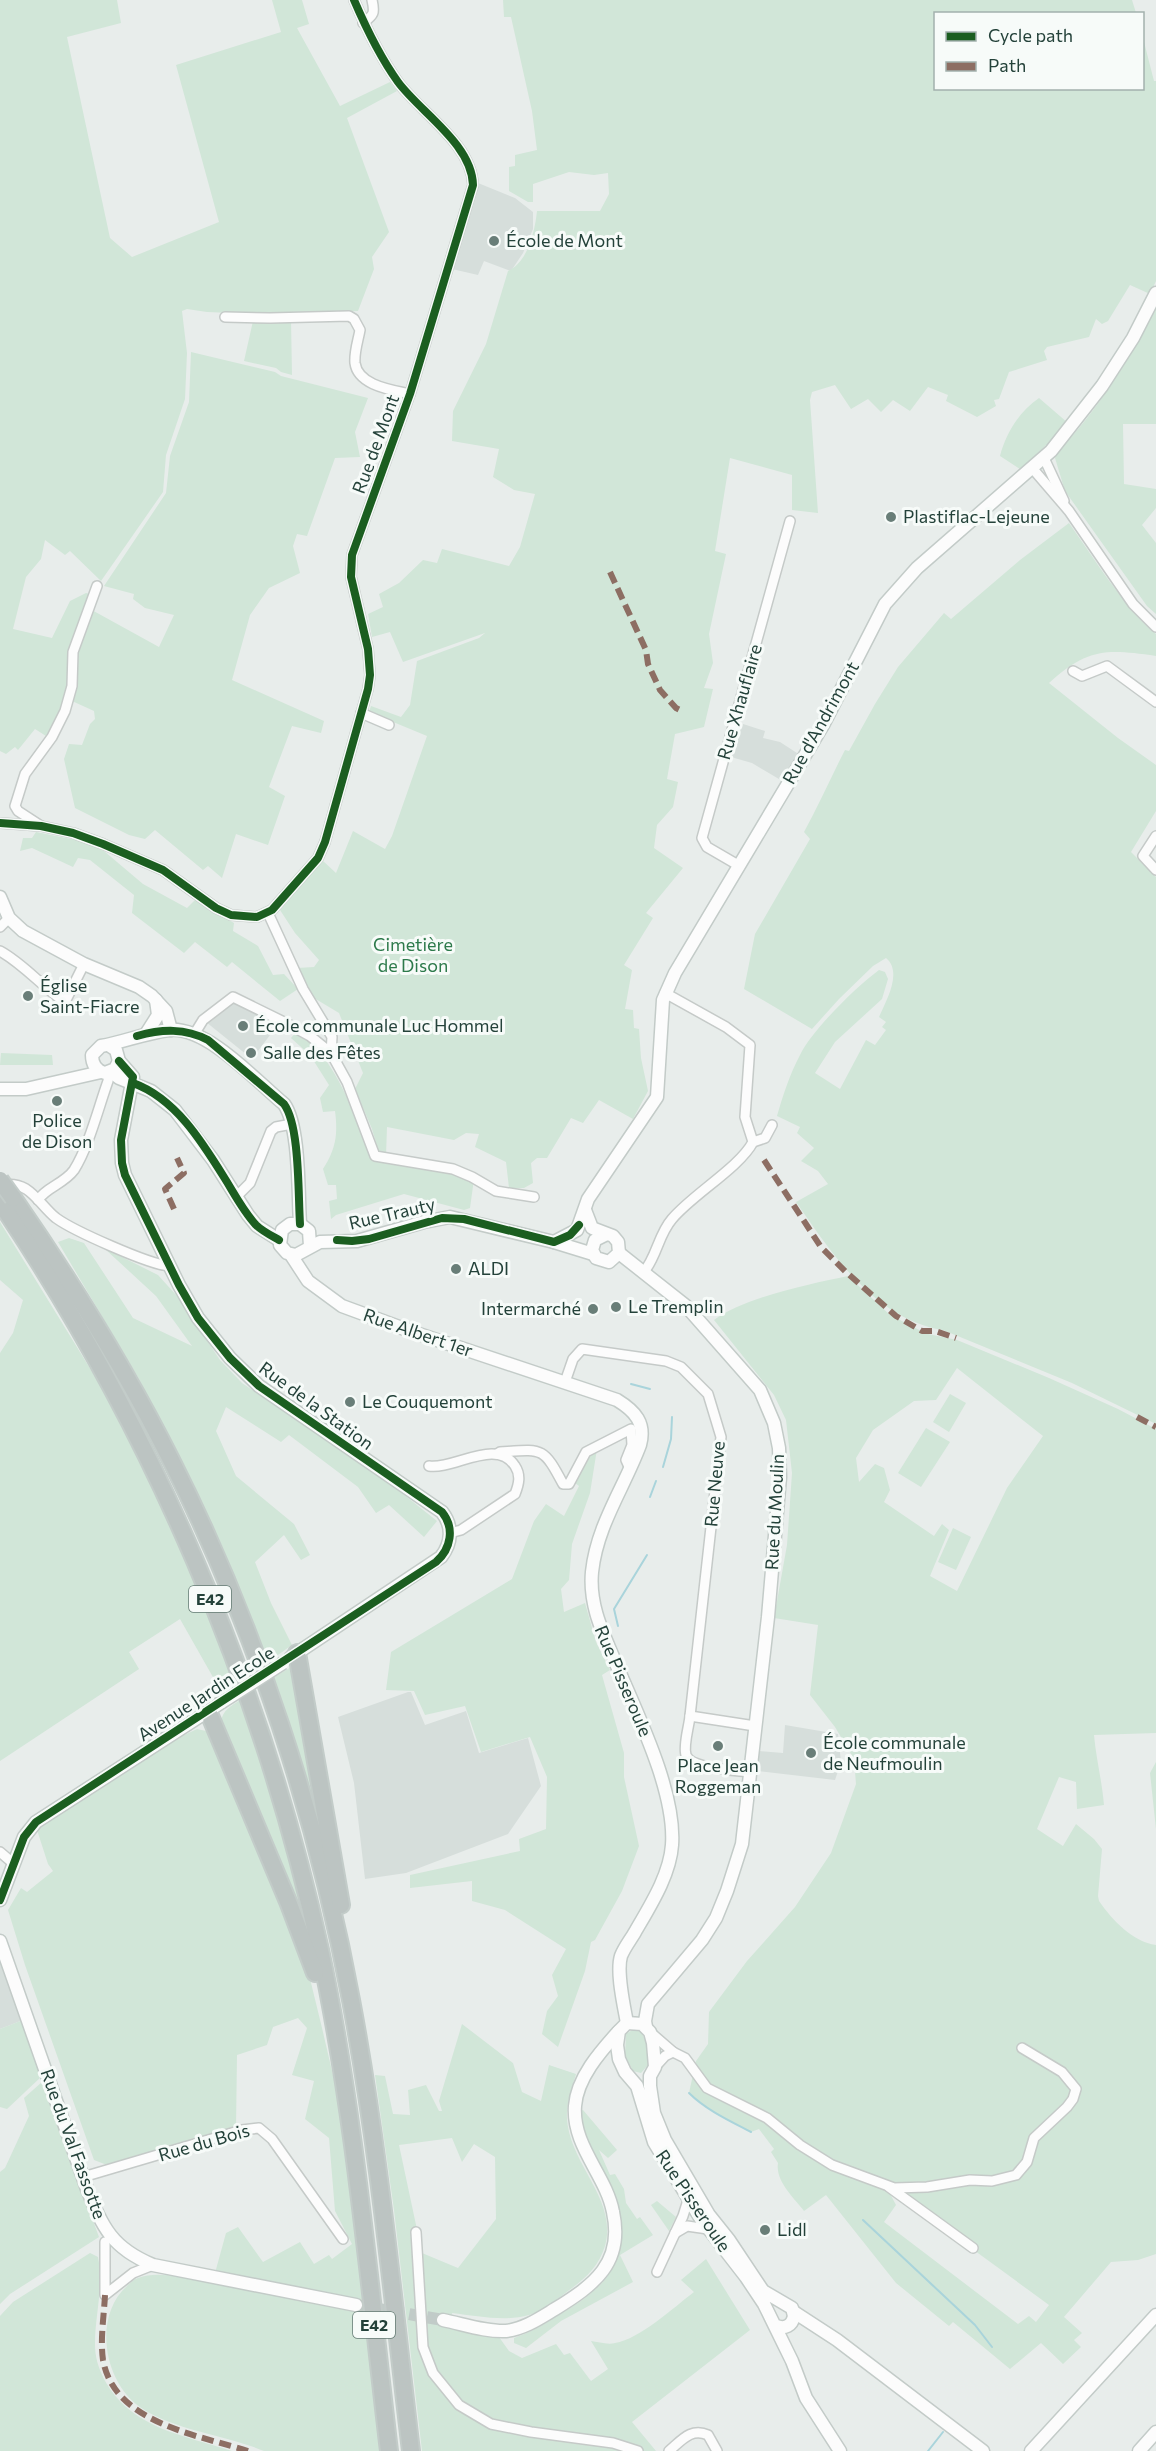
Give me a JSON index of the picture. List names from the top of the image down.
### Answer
{
  "streets": {
    "highway": ["E42"],
    "main road": [
      "Rue d'Andrimont",
      "Rue Trauty",
      "Rue Albert 1er",
      "Rue de la Station",
      "Rue du Moulin",
      "Rue Pisseroule",
      "Avenue Jardin Ecole",
      "Rue du Val Fassotte"
    ],
    "street": [
      "Rue de Mont",
      "Rue Xhauflaire",
      "Rue Neuve",
      "Rue du Bois"
    ]
  },
  "crossings": [
    ["Rue Xhauflaire", "Rue d'Andrimont"],
    ["Rue d'Andrimont", "Rue Trauty"],
    ["Rue Trauty", "Rue Albert 1er"],
    ["Rue Trauty", "Rue du Moulin"],
    ["Rue Albert 1er", "Rue Neuve"],
    ["Rue Albert 1er", "Rue Pisseroule"],
    ["Rue de la Station", "Avenue Jardin Ecole"],
    ["Rue Neuve", "Rue Pisseroule"],
    ["Rue du Bois", "Rue du Val Fassotte"]
  ],
  "parks": ["Cimetière de Dison"],
  "places": [
    "École de Mont",
    "Plastiflac-Lejeune",
    "Église Saint-Fiacre",
    "École communale Luc Hommel",
    "Salle des Fêtes",
    "Police de Dison",
    "ALDI",
    "Le Tremplin",
    "Intermarché",
    "Le Couquemont",
    "Place Jean Roggeman",
    "École communale de Neufmoulin",
    "Lidl"
  ],
  "legend": ["Cycle path", "Path"]
}
